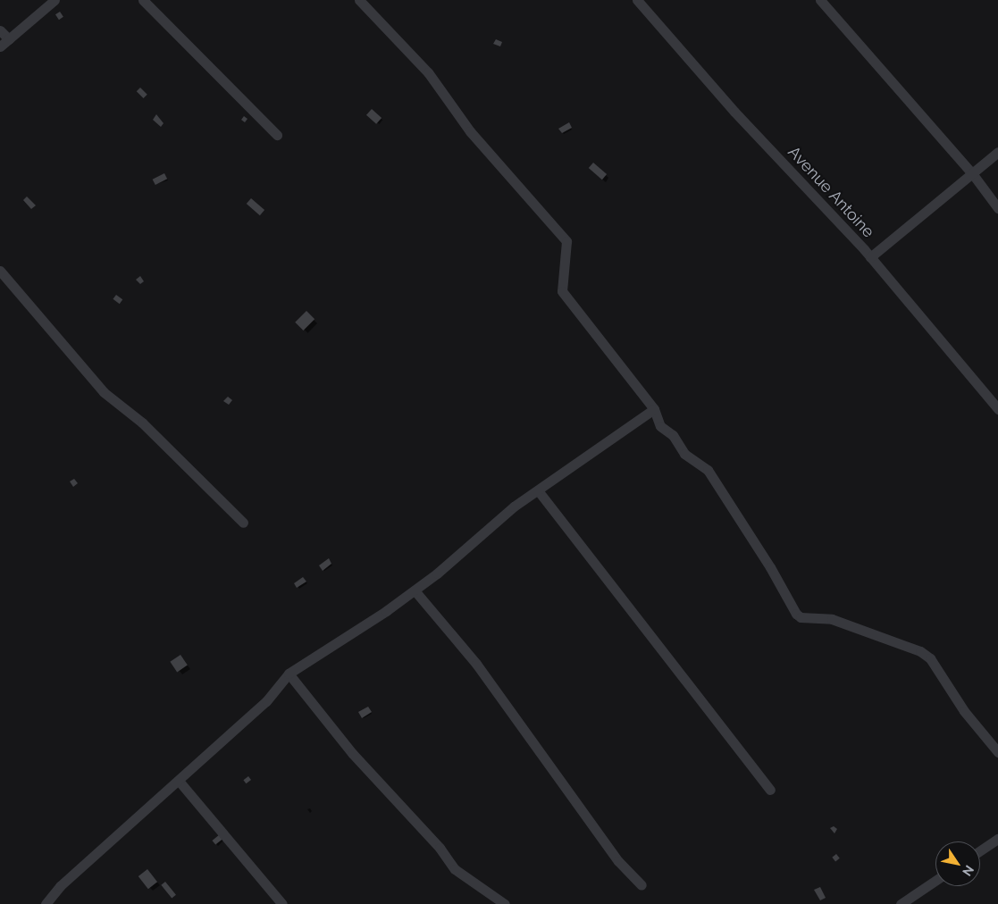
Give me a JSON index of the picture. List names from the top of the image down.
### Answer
{
  "streets": {
    "street": ["Avenue Antoine"]
  },
  "north": "bottom right"
}
